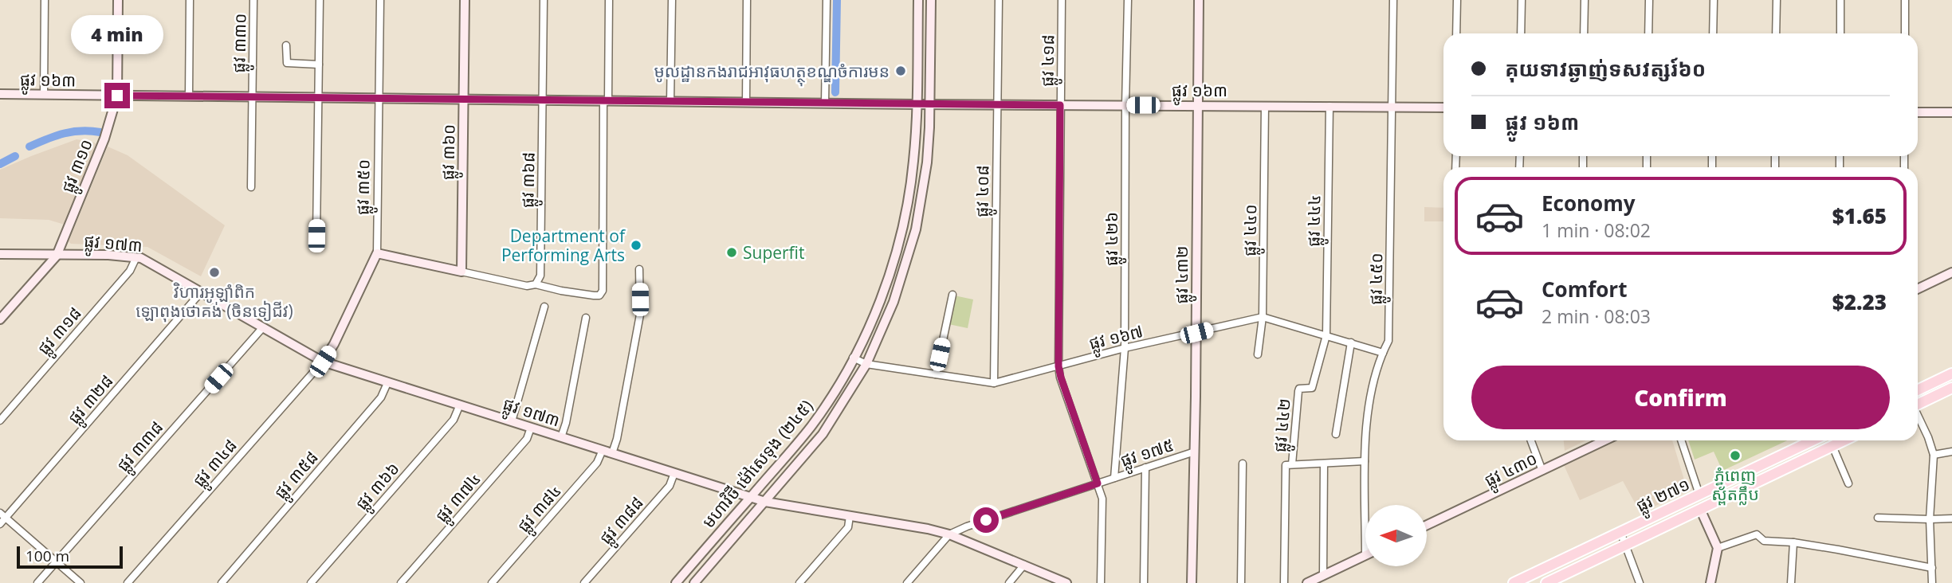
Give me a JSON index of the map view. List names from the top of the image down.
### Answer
{
  "streets": {
    "main road": ["ផ្លូវ ២៧១"],
    "street": [
      "ផ្លូវ ៣៣០",
      "ផ្លូវ ៤១៨",
      "ផ្លូវ ១៦៣",
      "ផ្លូវ ៣៦០",
      "ផ្លូវ ៣១០",
      "ផ្លូវ ៣៦៨",
      "ផ្លូវ ៣៥០",
      "ផ្លូវ ៤០៨",
      "ផ្លូវ ៤៤៤",
      "ផ្លូវ ៤៤០",
      "ផ្លូវ ៤២៦",
      "ផ្លូវ ១៧៣",
      "ផ្លូវ ៤៣២",
      "ផ្លូវ ៤៥០",
      "ផ្លូវ ៣១៨",
      "ផ្លូវ ១៦៧",
      "ផ្លូវ ៣២៨",
      "ផ្លូវ ៤៤២",
      "ផ្លូវ ៣៣៨",
      "ផ្លូវ ១៧៥",
      "ផ្លូវ ៣៤៨",
      "មហាវិថី ម៉ៅសេទុង (២៤៥)",
      "ផ្លូវ ៤៣០",
      "ផ្លូវ ៣៥៨",
      "ផ្លូវ ៣៦៦",
      "ផ្លូវ ៣៧៤",
      "ផ្លូវ ៣៨៤",
      "ផ្លូវ ៣៨៨"
    ]
  },
  "crossings": [
    ["ផ្លូវ ៣៣០", "ផ្លូវ ១៦៣"],
    ["ផ្លូវ ៤១៨", "ផ្លូវ ១៦៣"],
    ["ផ្លូវ ៤១៨", "ផ្លូវ ១៦៧"],
    ["ផ្លូវ ៤១៨", "ផ្លូវ ១៧៥"],
    ["ផ្លូវ ១៦៣", "ផ្លូវ ៣៦០"],
    ["ផ្លូវ ១៦៣", "ផ្លូវ ៣១០"],
    ["ផ្លូវ ១៦៣", "ផ្លូវ ៣៦៨"],
    ["ផ្លូវ ១៦៣", "ផ្លូវ ៣៥០"],
    ["ផ្លូវ ១៦៣", "ផ្លូវ ៤០៨"],
    ["ផ្លូវ ១៦៣", "ផ្លូវ ៤៤៤"],
    ["ផ្លូវ ១៦៣", "ផ្លូវ ៤៤០"],
    ["ផ្លូវ ១៦៣", "ផ្លូវ ៤២៦"],
    ["ផ្លូវ ១៦៣", "ផ្លូវ ៤៣២"],
    ["ផ្លូវ ១៦៣", "ផ្លូវ ៤៥០"],
    ["ផ្លូវ ១៦៣", "មហាវិថី ម៉ៅសេទុង (២៤៥)"],
    ["ផ្លូវ ៣១០", "ផ្លូវ ១៧៣"],
    ["ផ្លូវ ៣៥០", "ផ្លូវ ១៧៣"],
    ["ផ្លូវ ៣៥០", "ផ្លូវ ៣៤៨"],
    ["ផ្លូវ ៤០៨", "ផ្លូវ ១៦៧"],
    ["ផ្លូវ ៤៤៤", "ផ្លូវ ១៦៧"],
    ["ផ្លូវ ៤៤៤", "ផ្លូវ ៤៤២"],
    ["ផ្លូវ ៤៤០", "ផ្លូវ ១៦៧"],
    ["ផ្លូវ ៤២៦", "ផ្លូវ ១៦៧"],
    ["ផ្លូវ ៤២៦", "ផ្លូវ ១៧៥"],
    ["ផ្លូវ ១៧៣", "ផ្លូវ ៣១៨"],
    ["ផ្លូវ ១៧៣", "ផ្លូវ ៣២៨"],
    ["ផ្លូវ ១៧៣", "ផ្លូវ ៣៣៨"],
    ["ផ្លូវ ១៧៣", "ផ្លូវ ១៧៥"],
    ["ផ្លូវ ១៧៣", "ផ្លូវ ៣៤៨"],
    ["ផ្លូវ ១៧៣", "មហាវិថី ម៉ៅសេទុង (២៤៥)"],
    ["ផ្លូវ ១៧៣", "ផ្លូវ ៣៥៨"],
    ["ផ្លូវ ១៧៣", "ផ្លូវ ៣៦៦"],
    ["ផ្លូវ ១៧៣", "ផ្លូវ ៣៧៤"],
    ["ផ្លូវ ១៧៣", "ផ្លូវ ៣៨៤"],
    ["ផ្លូវ ១៧៣", "ផ្លូវ ៣៨៨"],
    ["ផ្លូវ ៤៣២", "ផ្លូវ ១៦៧"],
    ["ផ្លូវ ៤៣២", "ផ្លូវ ១៧៥"],
    ["ផ្លូវ ៤៥០", "ផ្លូវ ១៦៧"],
    ["ផ្លូវ ១៦៧", "ផ្លូវ ៤៤២"],
    ["ផ្លូវ ១៦៧", "មហាវិថី ម៉ៅសេទុង (២៤៥)"]
  ],
  "places": [
    "មូលដ្ឋានកងរាជអាវុធហត្ថុខណ្ឌចំការមន",
    "Department of Performing Arts",
    "Superfit",
    "វិហារអូឡាំពិក ឡោពុងថោគង់ (ចិនទៀជីវ)",
    "ភ្នំពេញ ស្ព័តក្លឹប"
  ],
  "scale_bar": "100 m",
  "north": "left",
  "page": {
    "bubble": "4 min",
    "banner": ["គុយទាវឆ្ងាញ់ទសវត្សរ៍៦០", "ផ្លូវ ១៦៣"],
    "list": [
      {
        "name": "Economy",
        "note": "1 min · 08:02",
        "value": "$1.65"
      },
      {
        "name": "Comfort",
        "note": "2 min · 08:03",
        "value": "$2.23"
      }
    ],
    "buttons": "Confirm",
    "scale": "100 m"
  }
}
